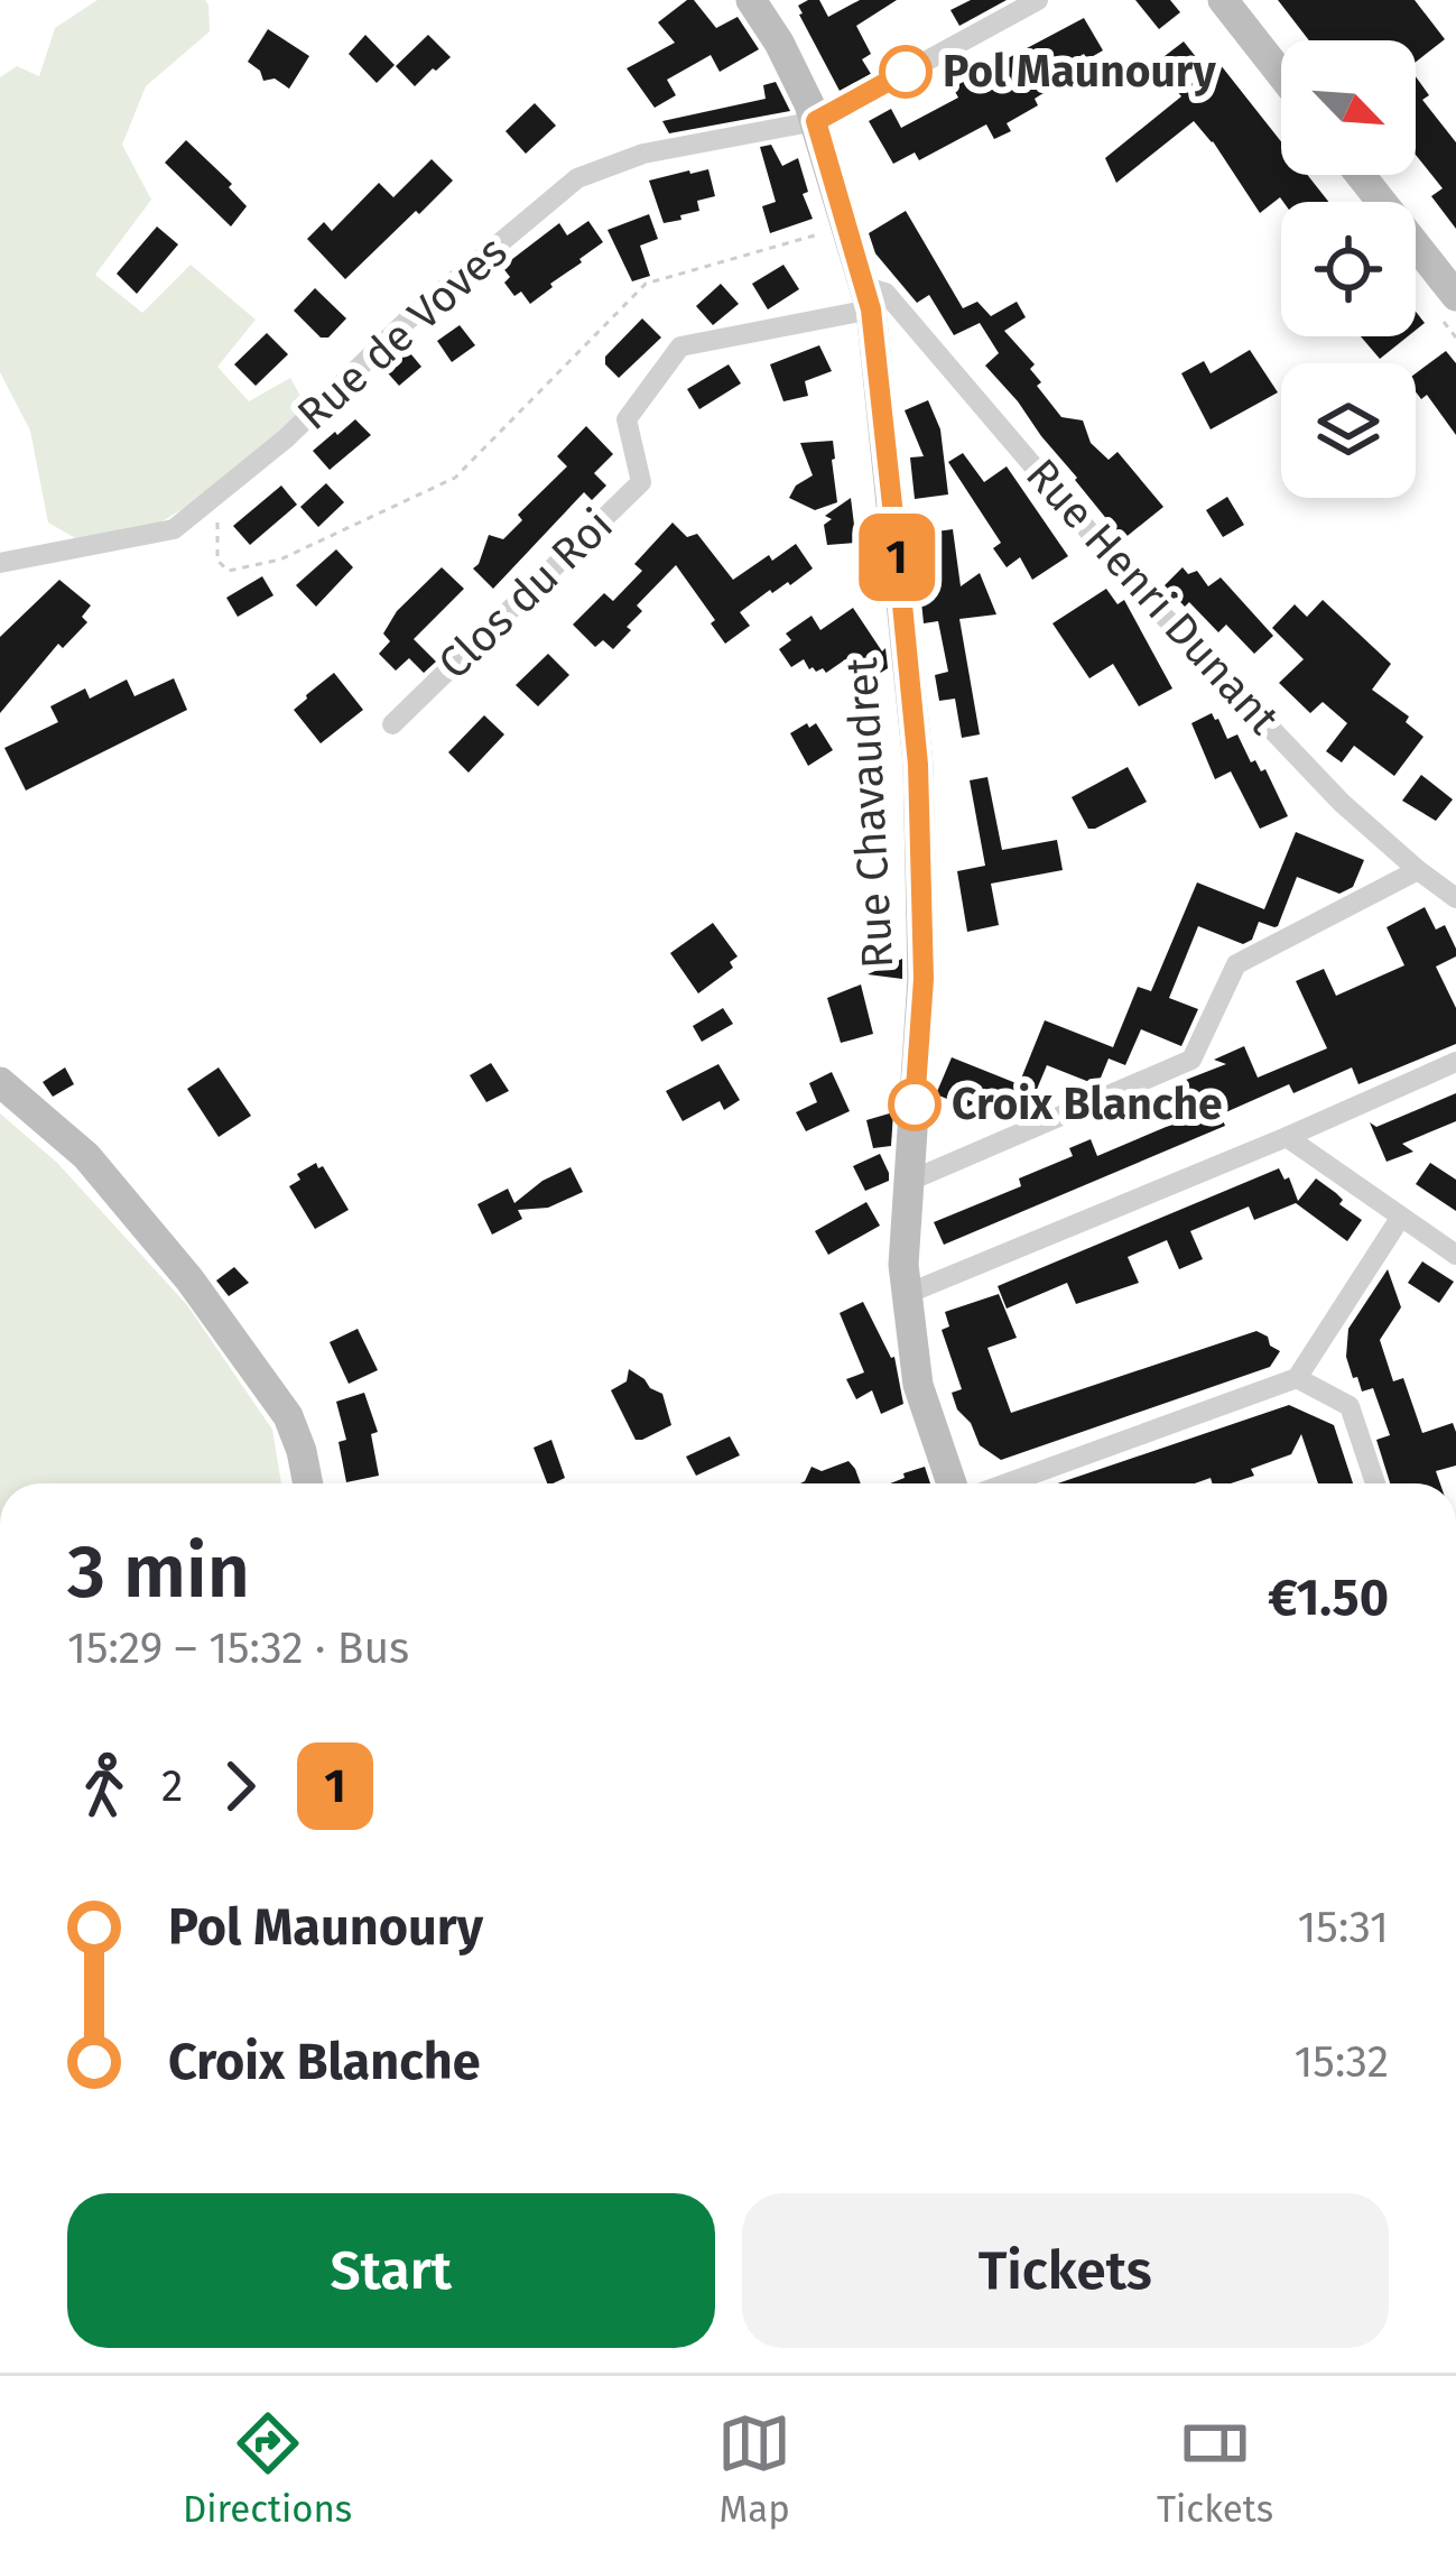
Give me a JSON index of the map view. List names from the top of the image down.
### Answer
{
  "streets": {
    "street": [
      "Rue de Voves",
      "Clos du Roi",
      "Rue Henri Dunant",
      "Rue Chavaudret"
    ]
  },
  "crossings": [
    ["Rue de Voves", "Rue Chavaudret"],
    ["Clos du Roi", "Rue Henri Dunant"],
    ["Clos du Roi", "Rue Chavaudret"],
    ["Rue Henri Dunant", "Rue Chavaudret"]
  ],
  "places": ["Pol Maunoury", "Croix Blanche"],
  "lines": ["bus line 1"],
  "north": "bottom right",
  "page": {
    "on_map": "1",
    "heading": ["3 min", "15:29 – 15:32 · Bus", "€1.50"],
    "legs": ["2", "1"],
    "list": [
      {
        "name": "Pol Maunoury",
        "value": "15:31"
      },
      {
        "name": "Croix Blanche",
        "value": "15:32"
      }
    ],
    "buttons": ["Start", "Tickets"],
    "tabs": ["Directions", "Map", "Tickets"]
  }
}
